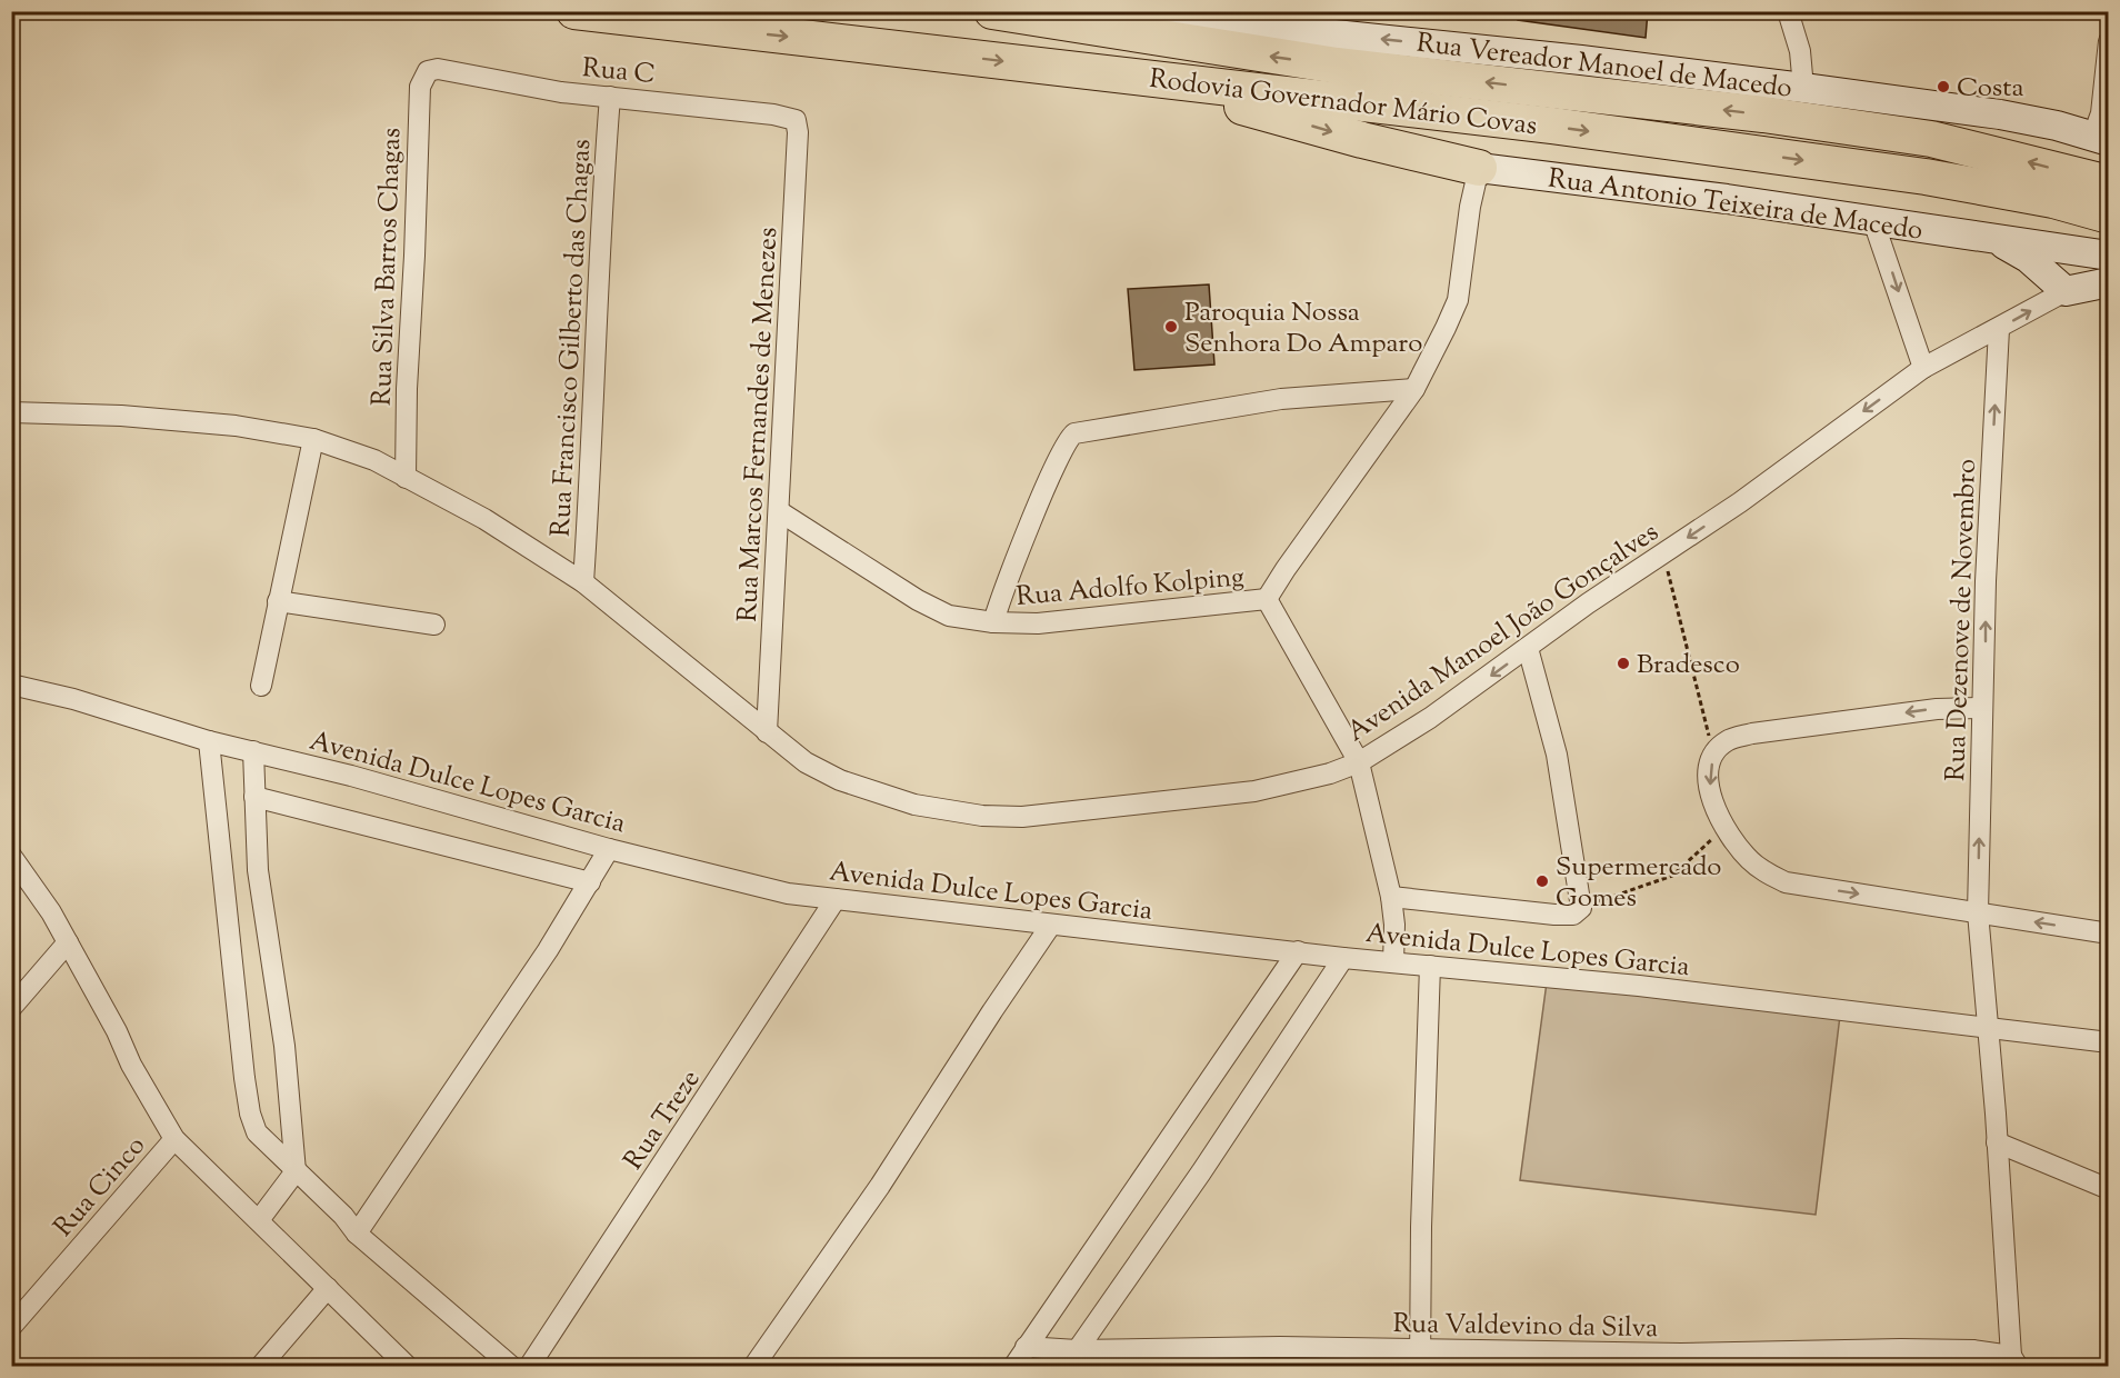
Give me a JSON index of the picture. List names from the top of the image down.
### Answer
{
  "streets": {
    "highway": ["Rodovia Governador Mário Covas"],
    "street": [
      "Rua Vereador Manoel de Macedo",
      "Rua C",
      "Rua Antonio Teixeira de Macedo",
      "Rua Silva Barros Chagas",
      "Rua Francisco Gilberto das Chagas",
      "Rua Marcos Fernandes de Menezes",
      "Rua Adolfo Kolping",
      "Rua Dezenove de Novembro",
      "Avenida Manoel João Gonçalves",
      "Avenida Dulce Lopes Garcia",
      "Rua Treze",
      "Rua Cinco",
      "Rua Valdevino da Silva"
    ]
  },
  "crossings": [
    ["Rua C", "Rua Silva Barros Chagas"],
    ["Rua C", "Rua Francisco Gilberto das Chagas"],
    ["Rua C", "Rua Marcos Fernandes de Menezes"],
    ["Rua Antonio Teixeira de Macedo", "Rua Adolfo Kolping"],
    ["Rua Silva Barros Chagas", "Avenida Manoel João Gonçalves"],
    ["Rua Francisco Gilberto das Chagas", "Avenida Manoel João Gonçalves"],
    ["Rua Marcos Fernandes de Menezes", "Rua Adolfo Kolping"],
    ["Rua Marcos Fernandes de Menezes", "Avenida Manoel João Gonçalves"],
    ["Rua Dezenove de Novembro", "Avenida Manoel João Gonçalves"],
    ["Rua Dezenove de Novembro", "Avenida Dulce Lopes Garcia"],
    ["Rua Dezenove de Novembro", "Rua Valdevino da Silva"],
    ["Avenida Dulce Lopes Garcia", "Rua Treze"]
  ],
  "one_way": ["Rua Vereador Manoel de Macedo", "Rua Dezenove de Novembro"],
  "places": [
    "Costa",
    "Paroquia Nossa Senhora Do Amparo",
    "Bradesco",
    "Supermercado Gomes"
  ]
}
